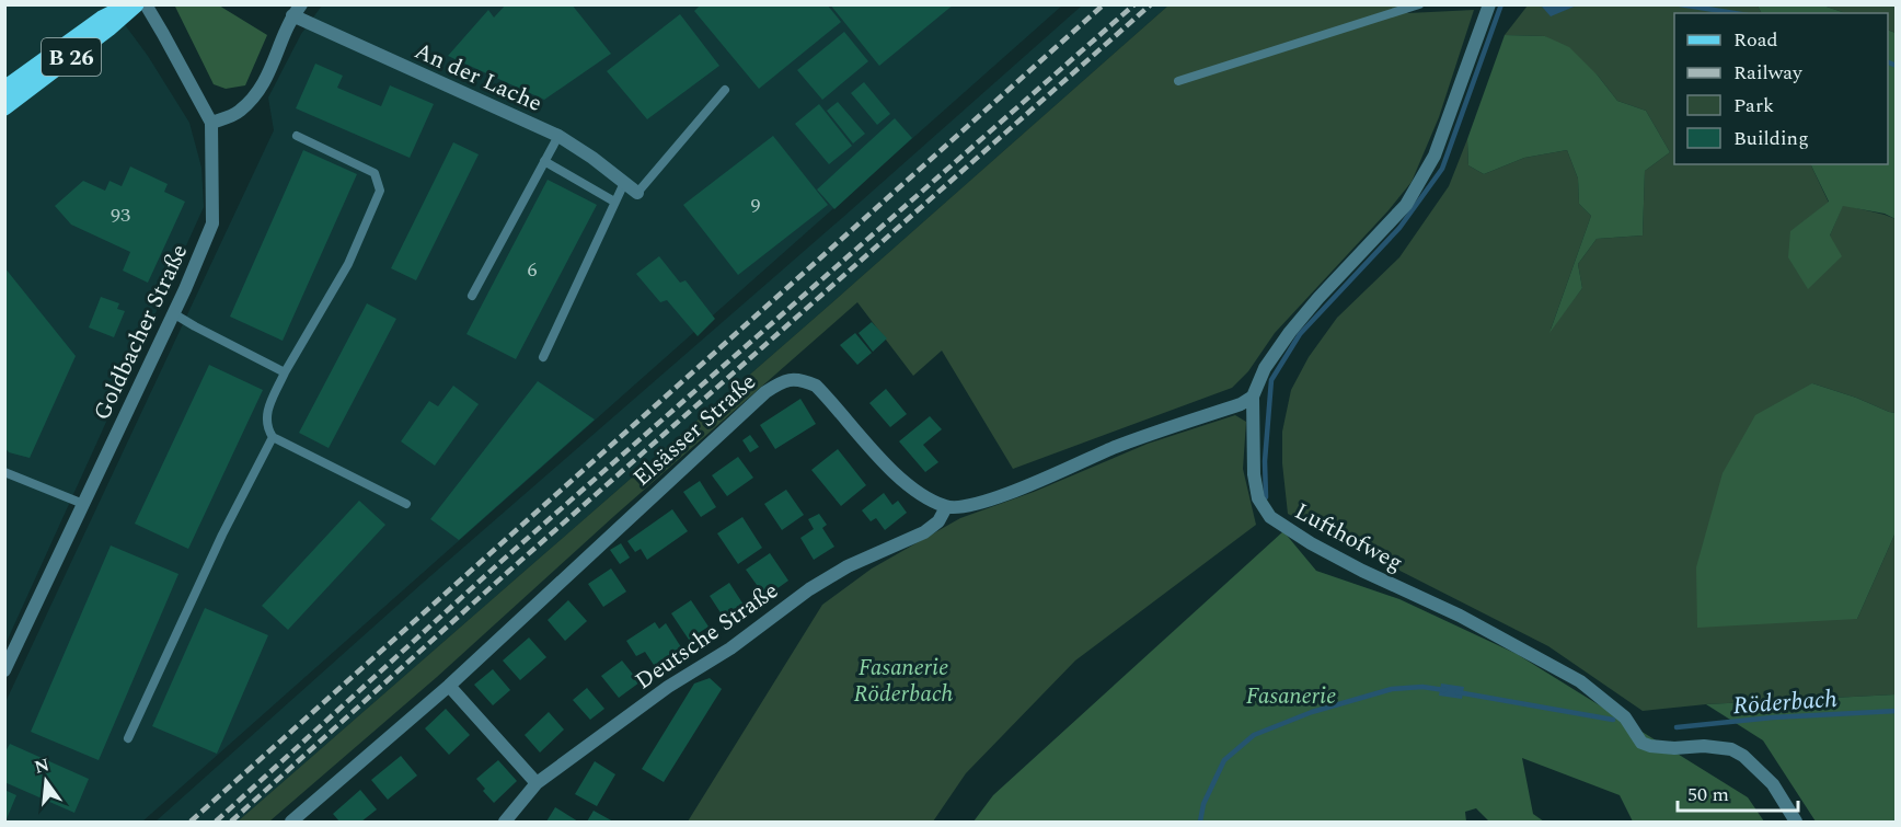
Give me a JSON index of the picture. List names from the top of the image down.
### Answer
{
  "streets": {
    "main road": ["B 26"],
    "street": [
      "An der Lache",
      "Goldbacher Straße",
      "Elsässer Straße",
      "Lufthofweg",
      "Deutsche Straße"
    ]
  },
  "crossings": [
    ["An der Lache", "Goldbacher Straße"],
    ["Elsässer Straße", "Deutsche Straße"]
  ],
  "water": ["Röderbach"],
  "parks": ["Fasanerie Röderbach", "Fasanerie"],
  "house_numbers": ["9", "93", "6"],
  "legend": [
    "Road",
    "Railway",
    "Park",
    "Building"
  ],
  "scale_bar": "50 m",
  "north": "top"
}
